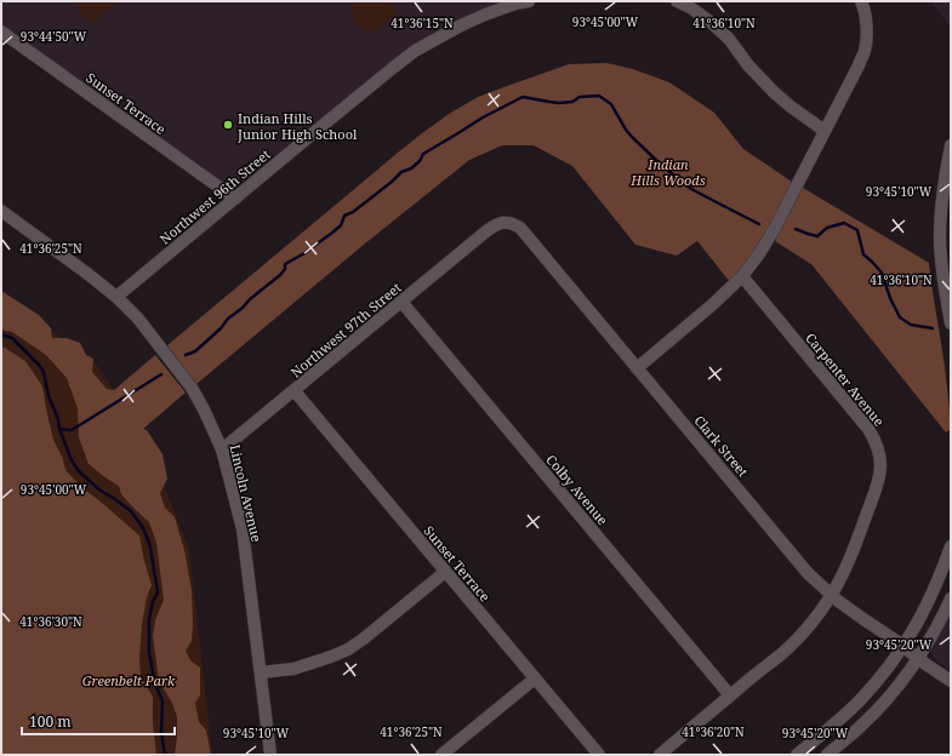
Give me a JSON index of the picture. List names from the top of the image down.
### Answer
{
  "streets": {
    "street": [
      "Sunset Terrace",
      "Northwest 96th Street",
      "Northwest 97th Street",
      "Carpenter Avenue",
      "Clark Street",
      "Colby Avenue",
      "Lincoln Avenue"
    ]
  },
  "crossings": [
    ["Sunset Terrace", "Northwest 96th Street"],
    ["Sunset Terrace", "Northwest 97th Street"],
    ["Northwest 96th Street", "Lincoln Avenue"],
    ["Northwest 97th Street", "Clark Street"],
    ["Northwest 97th Street", "Colby Avenue"],
    ["Northwest 97th Street", "Lincoln Avenue"],
    ["Carpenter Avenue", "Clark Street"],
    ["Carpenter Avenue", "Colby Avenue"]
  ],
  "parks": ["Indian Hills Woods", "Greenbelt Park"],
  "places": ["Indian Hills Junior High School"],
  "scale_bar": "100 m",
  "coordinates": [
    "93°45'00\"W",
    "41°36'15\"N",
    "41°36'10\"N",
    "93°44'50\"W",
    "93°45'10\"W",
    "41°36'25\"N",
    "41°36'30\"N",
    "93°45'20\"W",
    "41°36'20\"N"
  ]
}
